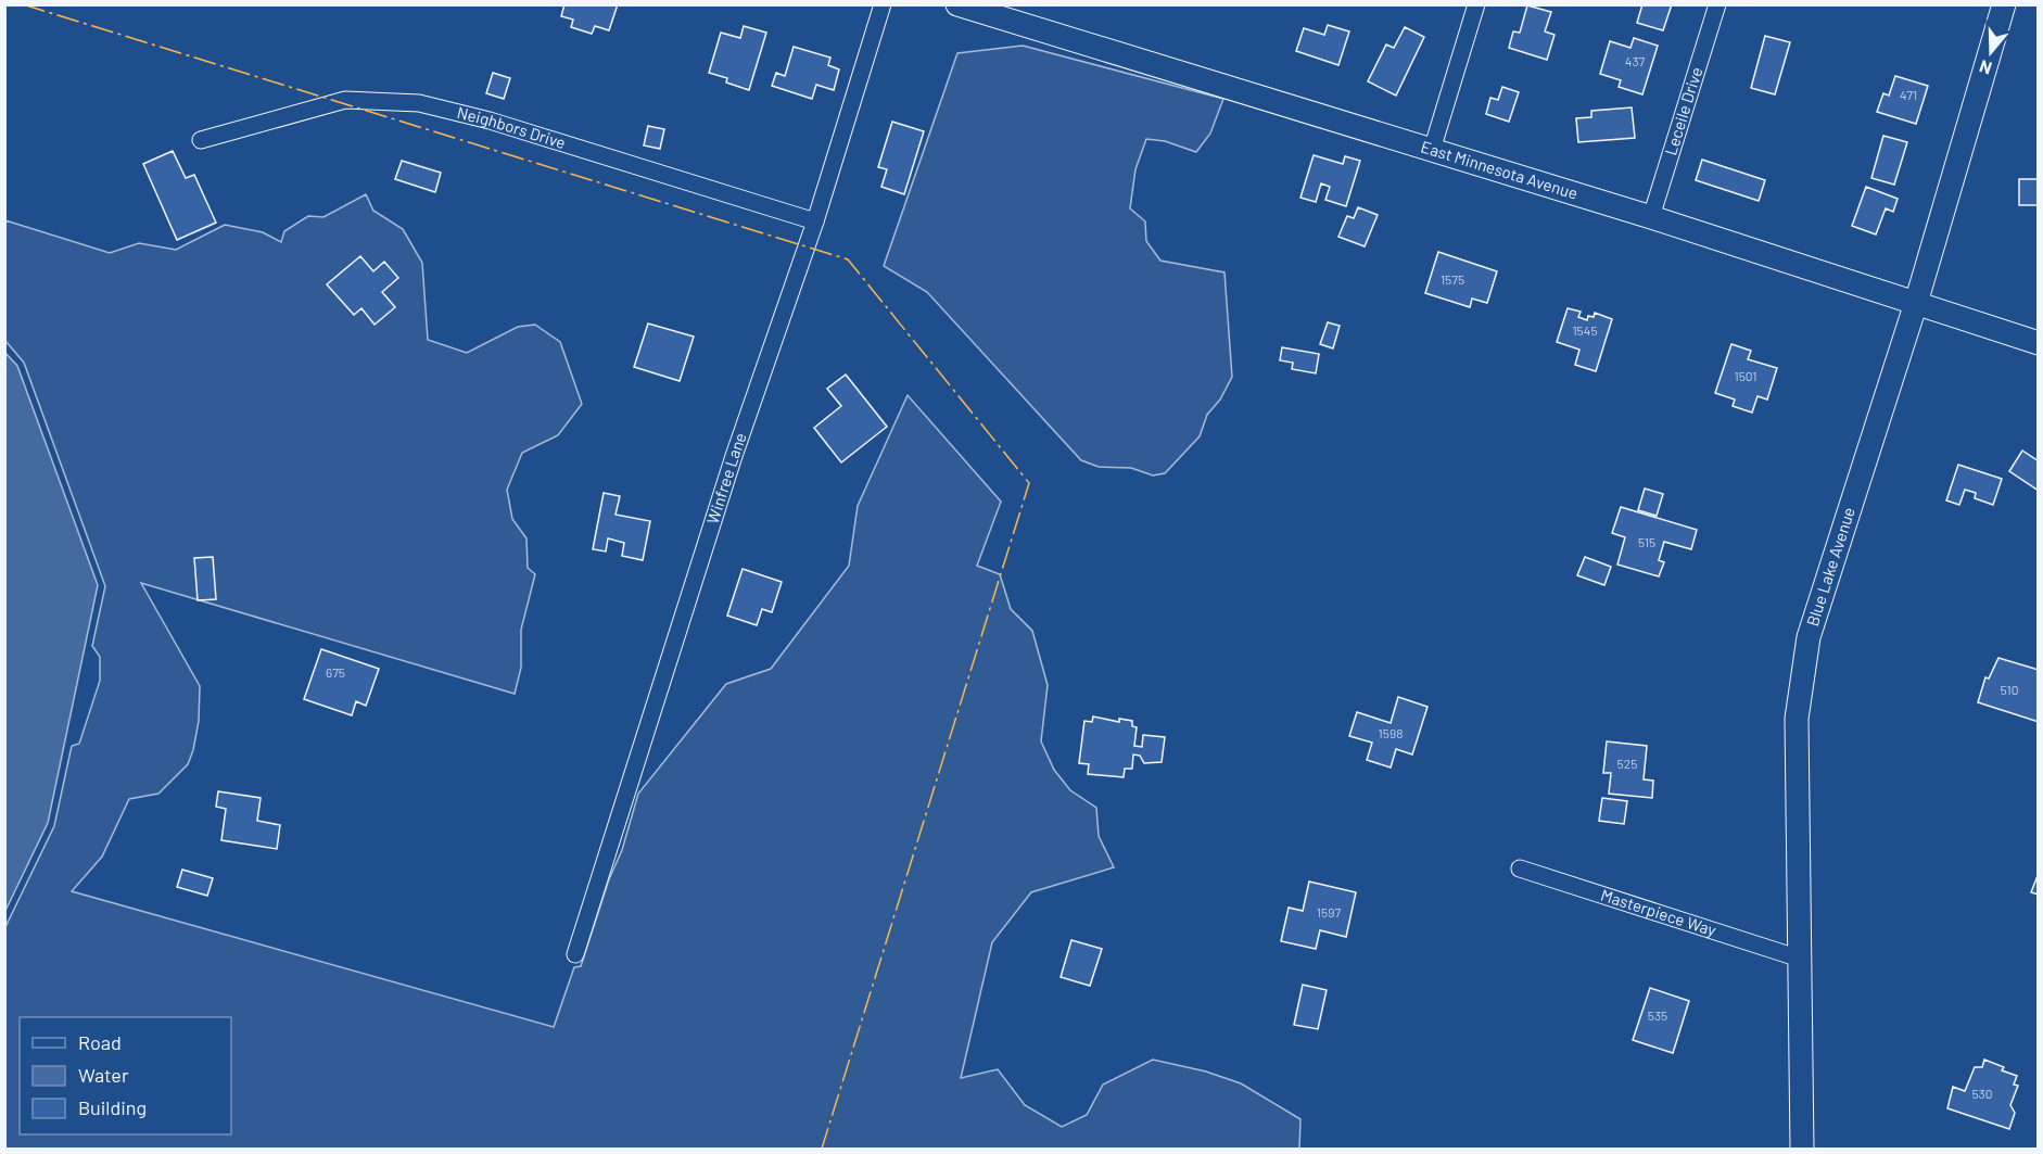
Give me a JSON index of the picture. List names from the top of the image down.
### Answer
{
  "streets": {
    "main road": ["East Minnesota Avenue", "Blue Lake Avenue"],
    "street": [
      "Leceile Drive",
      "Neighbors Drive",
      "Winfree Lane",
      "Masterpiece Way"
    ]
  },
  "crossings": [
    ["Leceile Drive", "East Minnesota Avenue"],
    ["Neighbors Drive", "Winfree Lane"],
    ["East Minnesota Avenue", "Blue Lake Avenue"],
    ["Blue Lake Avenue", "Masterpiece Way"]
  ],
  "house_numbers": [
    "437",
    "471",
    "1575",
    "1545",
    "1501",
    "515",
    "675",
    "510",
    "1598",
    "525",
    "1597",
    "535",
    "530"
  ],
  "legend": ["Road", "Water", "Building"],
  "north": "bottom"
}
